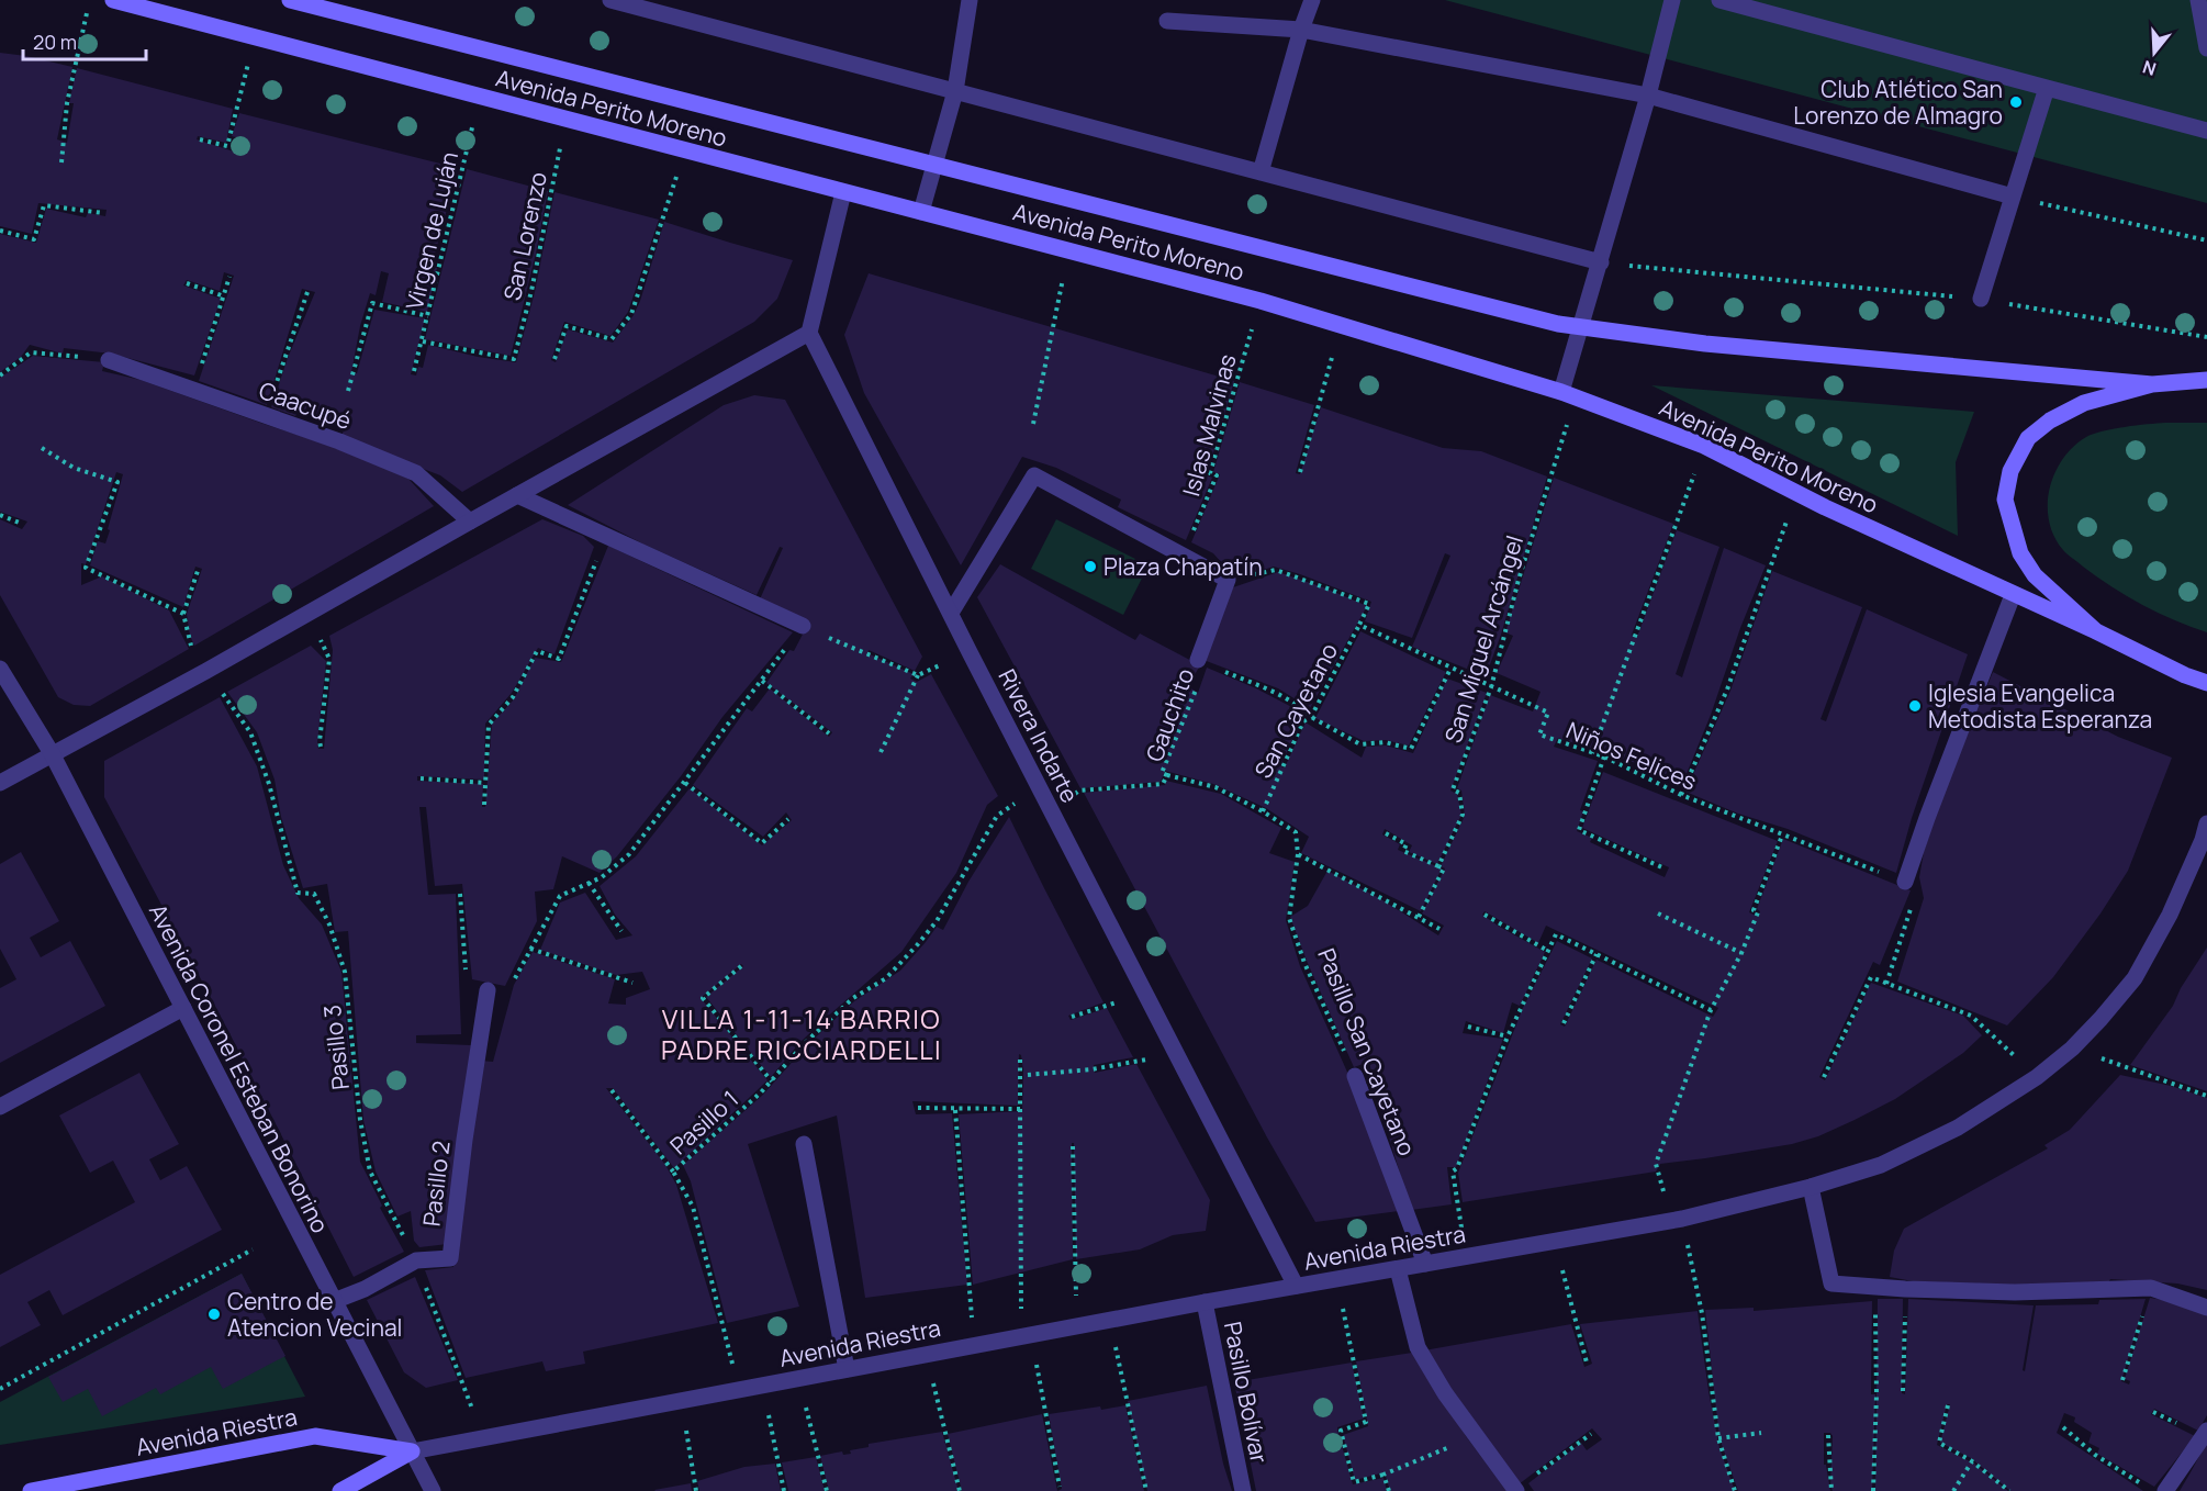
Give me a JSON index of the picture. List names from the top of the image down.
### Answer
{
  "streets": {
    "main road": ["Avenida Perito Moreno", "Avenida Riestra"],
    "street": [
      "Caacupé",
      "Rivera Indarte",
      "Pasillo San Cayetano",
      "Avenida Coronel Esteban Bonorino",
      "Pasillo 2",
      "Pasillo Bolívar"
    ],
    "path": [
      "Virgen de Luján",
      "San Lorenzo",
      "Islas Malvinas",
      "San Miguel Arcángel",
      "San Cayetano",
      "Gauchito",
      "Niños Felices",
      "Pasillo 3",
      "Pasillo 1"
    ]
  },
  "crossings": [
    ["Avenida Perito Moreno", "Virgen de Luján"],
    ["Avenida Perito Moreno", "San Lorenzo"],
    ["Avenida Perito Moreno", "Islas Malvinas"],
    ["Avenida Perito Moreno", "San Miguel Arcángel"],
    ["Virgen de Luján", "San Lorenzo"],
    ["San Miguel Arcángel", "Niños Felices"],
    ["San Cayetano", "Niños Felices"],
    ["Rivera Indarte", "Pasillo 1"],
    ["Rivera Indarte", "Avenida Riestra"],
    ["Pasillo 3", "Pasillo 2"],
    ["Pasillo 3", "Avenida Riestra"],
    ["Pasillo San Cayetano", "Avenida Riestra"],
    ["Avenida Coronel Esteban Bonorino", "Pasillo 2"],
    ["Avenida Coronel Esteban Bonorino", "Avenida Riestra"],
    ["Pasillo 1", "Avenida Riestra"],
    ["Avenida Riestra", "Pasillo Bolívar"]
  ],
  "districts": ["VILLA 1-11-14 BARRIO PADRE RICCIARDELLI"],
  "places": [
    "Club Atlético San Lorenzo de Almagro",
    "Plaza Chapatín",
    "Iglesia Evangelica Metodista Esperanza",
    "Centro de Atencion Vecinal"
  ],
  "scale_bar": "20 m",
  "north": "bottom"
}
